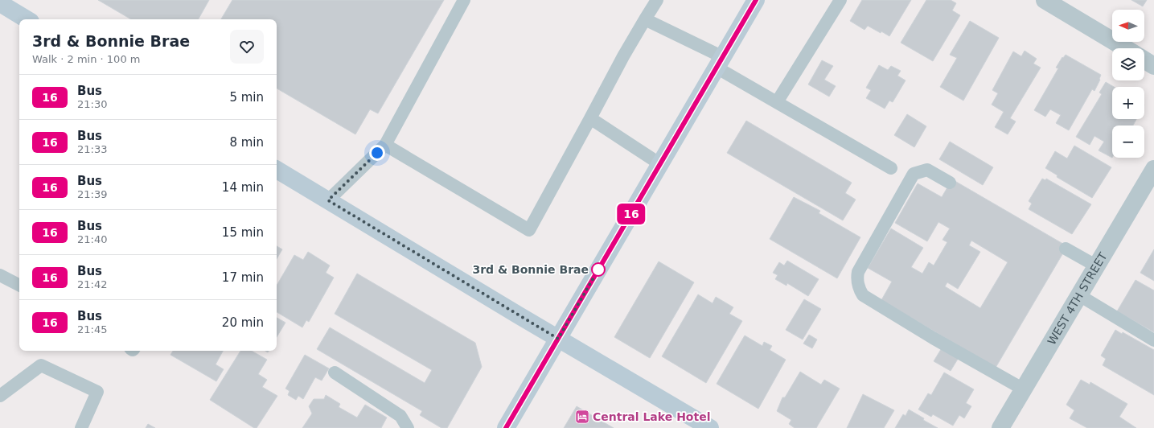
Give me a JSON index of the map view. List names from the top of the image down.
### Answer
{
  "streets": {
    "street": ["WEST 4TH STREET"]
  },
  "places": {
    "other": ["3rd & Bonnie Brae"],
    "hotel": ["Central Lake Hotel"]
  },
  "lines": ["bus line 16"],
  "north": "left",
  "page": {
    "on_map": "16",
    "map_buttons": ["+", "−"],
    "heading": ["3rd & Bonnie Brae", "Walk · 2 min · 100 m"],
    "list": [
      {
        "mark": "16",
        "name": "Bus",
        "note": "21:30",
        "value": "5 min"
      },
      {
        "mark": "16",
        "name": "Bus",
        "note": "21:33",
        "value": "8 min"
      },
      {
        "mark": "16",
        "name": "Bus",
        "note": "21:39",
        "value": "14 min"
      },
      {
        "mark": "16",
        "name": "Bus",
        "note": "21:40",
        "value": "15 min"
      },
      {
        "mark": "16",
        "name": "Bus",
        "note": "21:42",
        "value": "17 min"
      },
      {
        "mark": "16",
        "name": "Bus",
        "note": "21:45",
        "value": "20 min"
      }
    ]
  }
}
